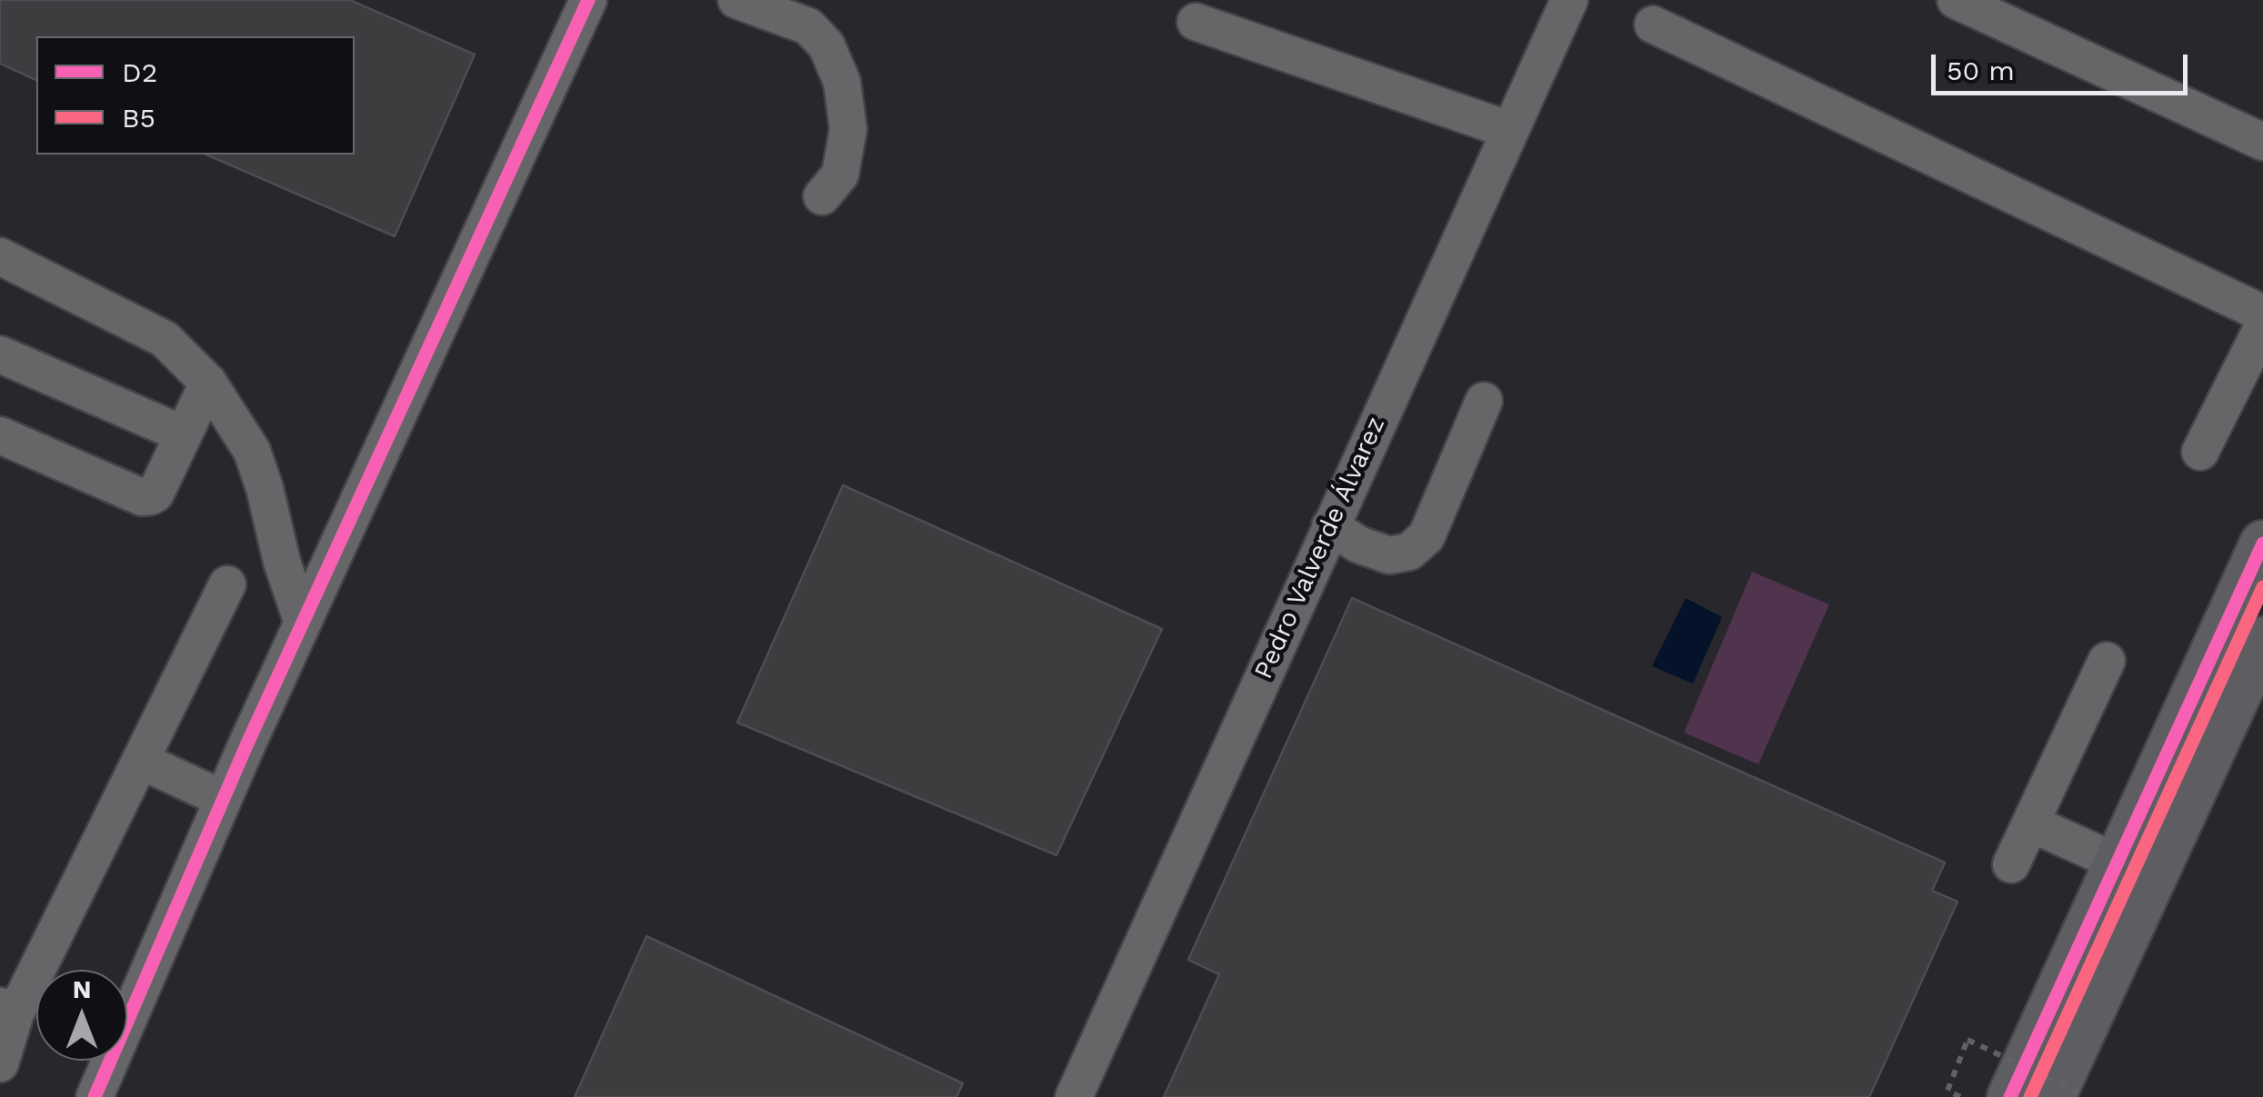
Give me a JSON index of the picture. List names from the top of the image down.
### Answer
{
  "streets": {
    "street": ["Pedro Valverde Álvarez"]
  },
  "lines": ["transit line D2", "transit line B5"],
  "legend": ["D2", "B5"],
  "scale_bar": "50 m",
  "north": "top"
}
